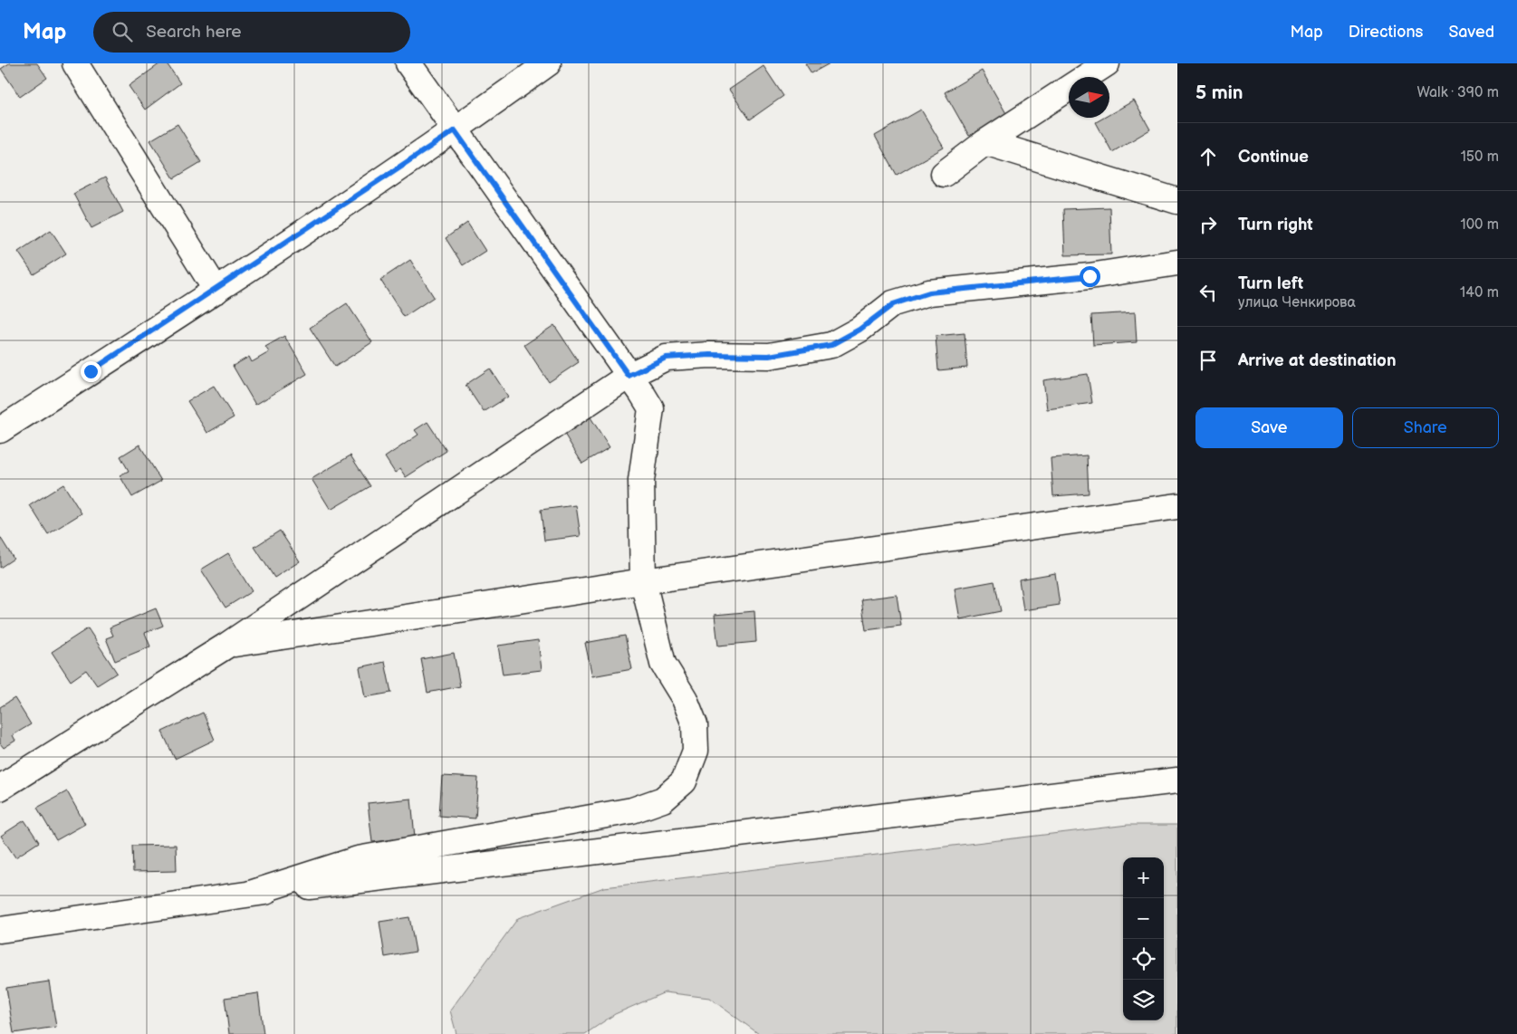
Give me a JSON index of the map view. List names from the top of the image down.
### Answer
{
  "north": "right",
  "page": {
    "header": "Map",
    "search": "Search here",
    "nav": ["Map", "Directions", "Saved"],
    "heading": ["5 min", "Walk · 390 m"],
    "list": [
      ["Continue", "150 m"],
      ["Turn right", "100 m"],
      ["Turn left", "улица Ченкирова", "140 m"],
      "Arrive at destination"
    ],
    "buttons": ["Save", "Share"],
    "map_buttons": ["+", "−"]
  }
}
